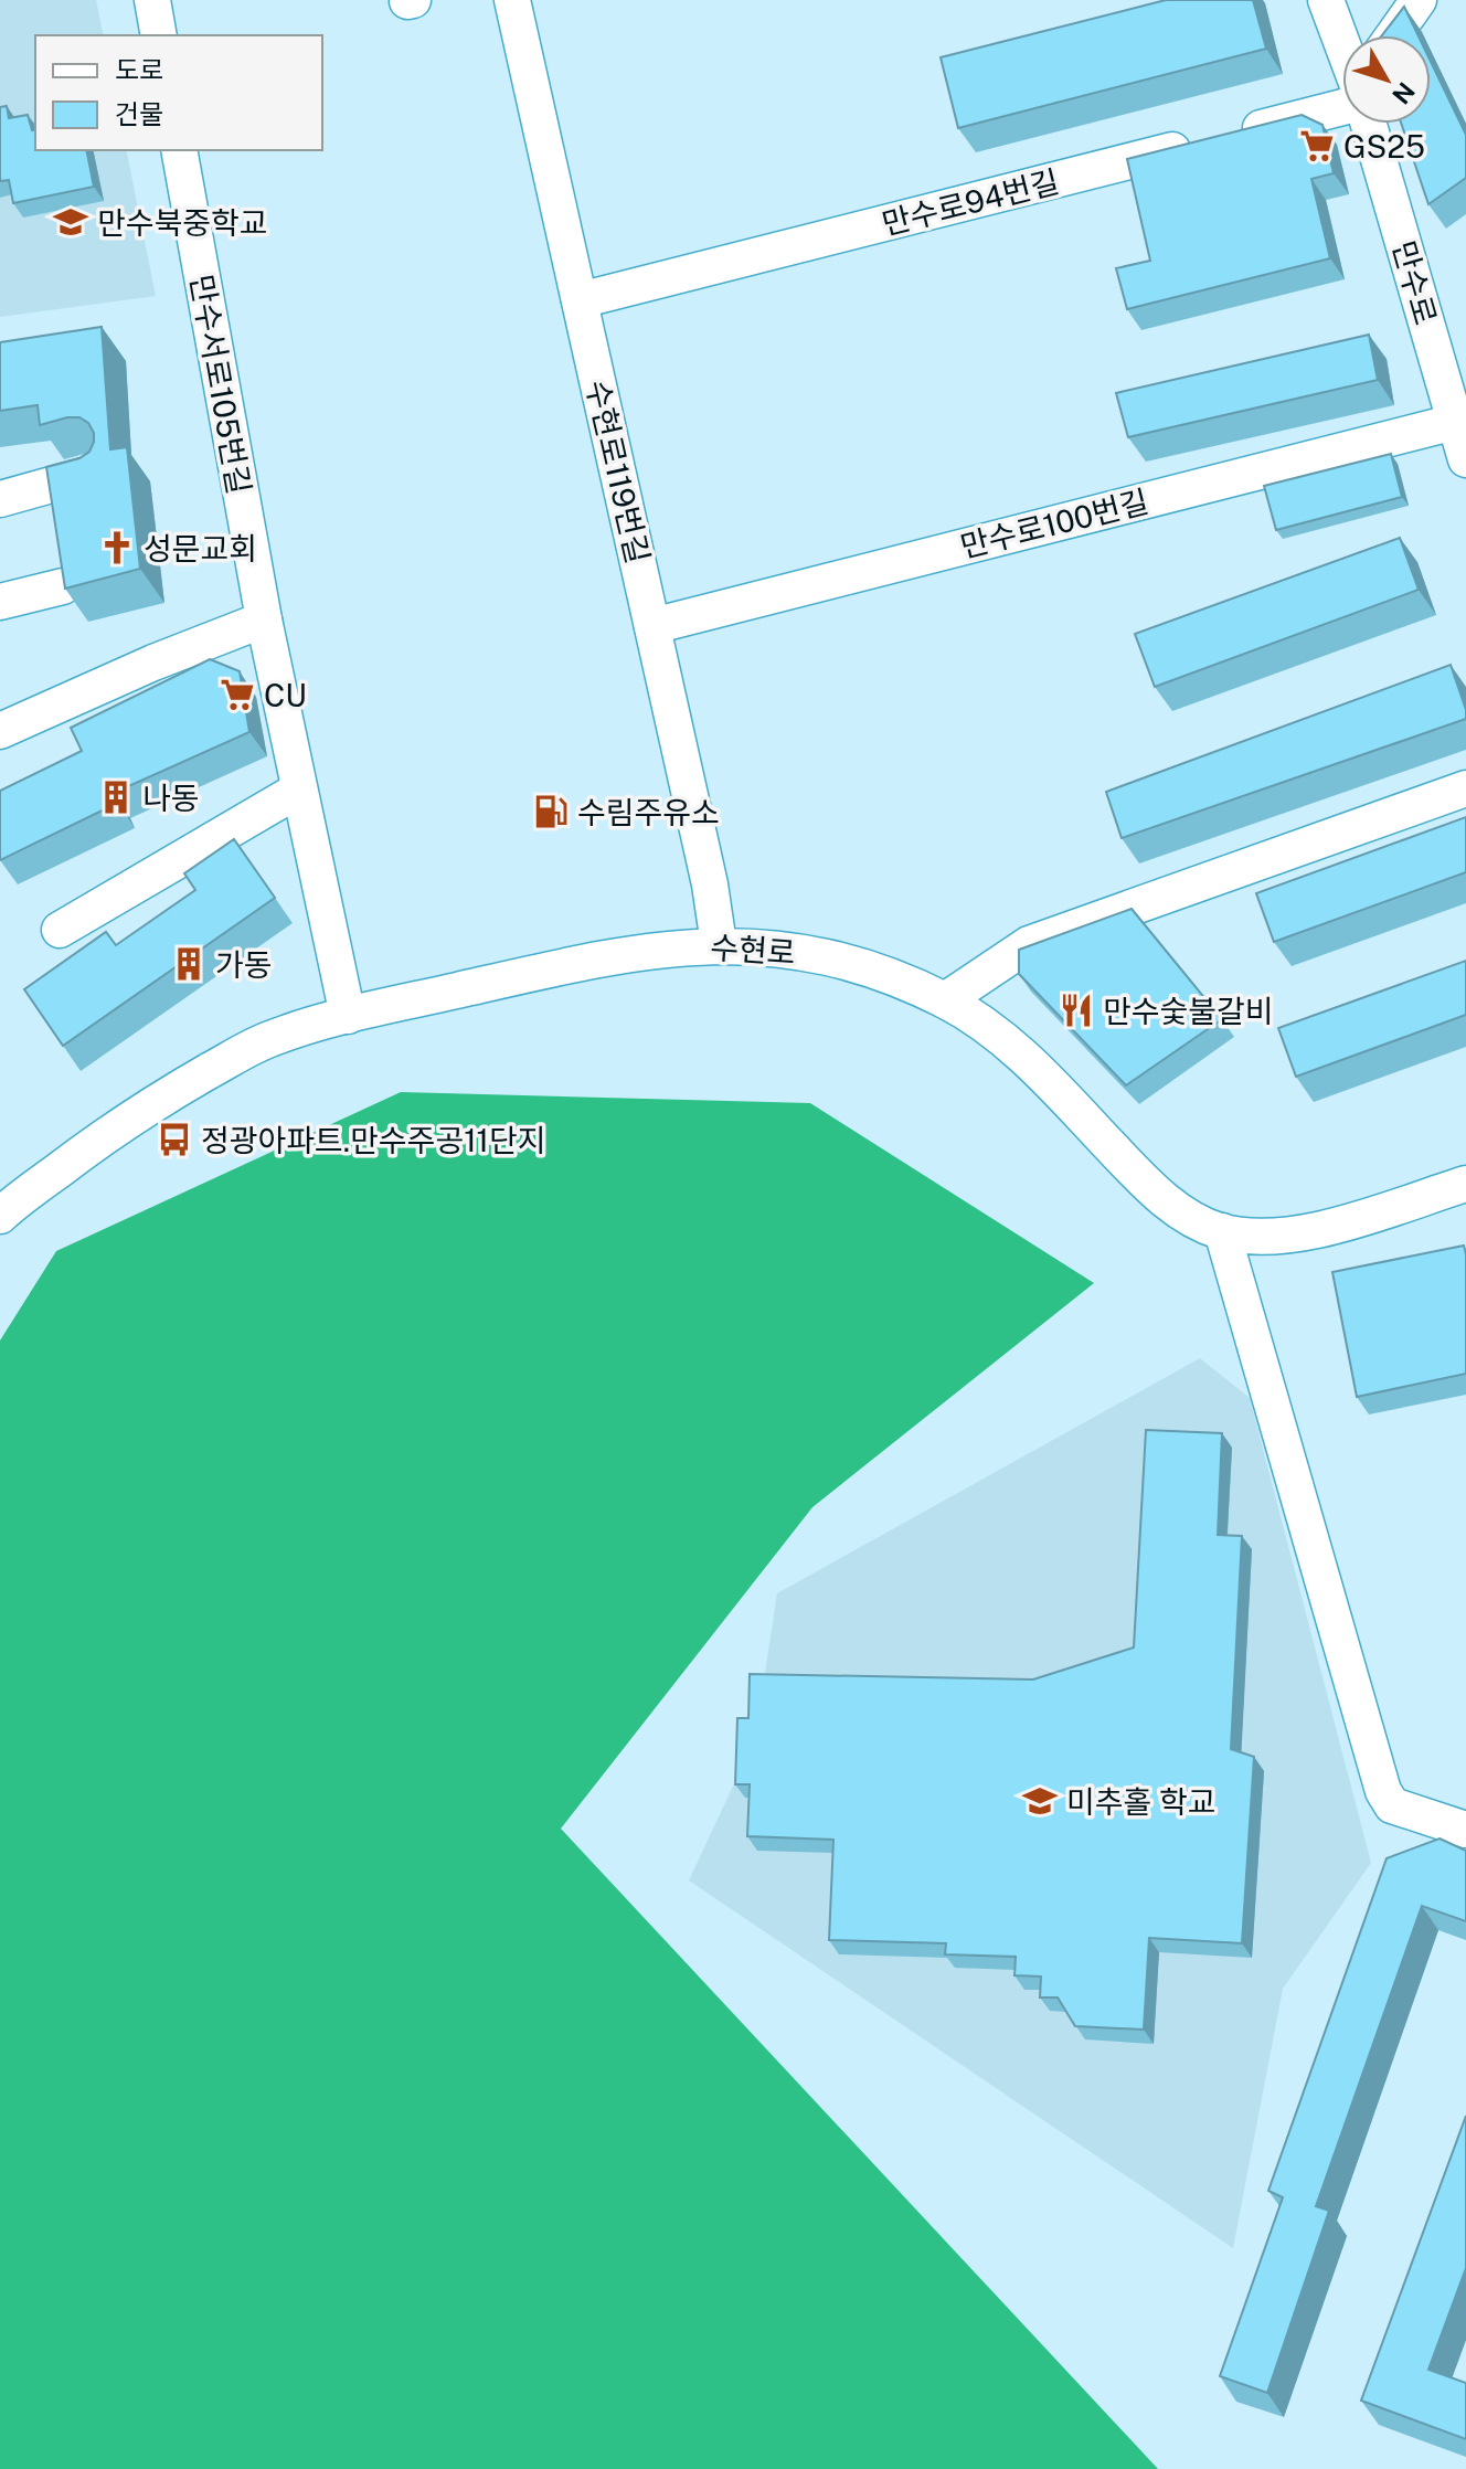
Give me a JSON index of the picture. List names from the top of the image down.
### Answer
{
  "streets": {
    "street": [
      "만수로94번길",
      "만수로",
      "만수서로105번길",
      "수현로119번길",
      "만수로100번길",
      "수현로"
    ]
  },
  "crossings": [
    ["만수로94번길", "수현로119번길"],
    ["만수로", "만수로100번길"],
    ["만수서로105번길", "수현로"],
    ["수현로119번길", "만수로100번길"],
    ["수현로119번길", "수현로"]
  ],
  "places": {
    "supermarket": ["GS25", "CU"],
    "school or university": ["만수북중학교", "미추홀 학교"],
    "church": ["성문교회"],
    "building": ["나동", "가동"],
    "fuel station": ["수림주유소"],
    "restaurant": ["만수숯불갈비"],
    "bus stop": ["정광아파트.만수주공11단지"]
  },
  "legend": ["도로", "건물"],
  "north": "bottom right"
}
